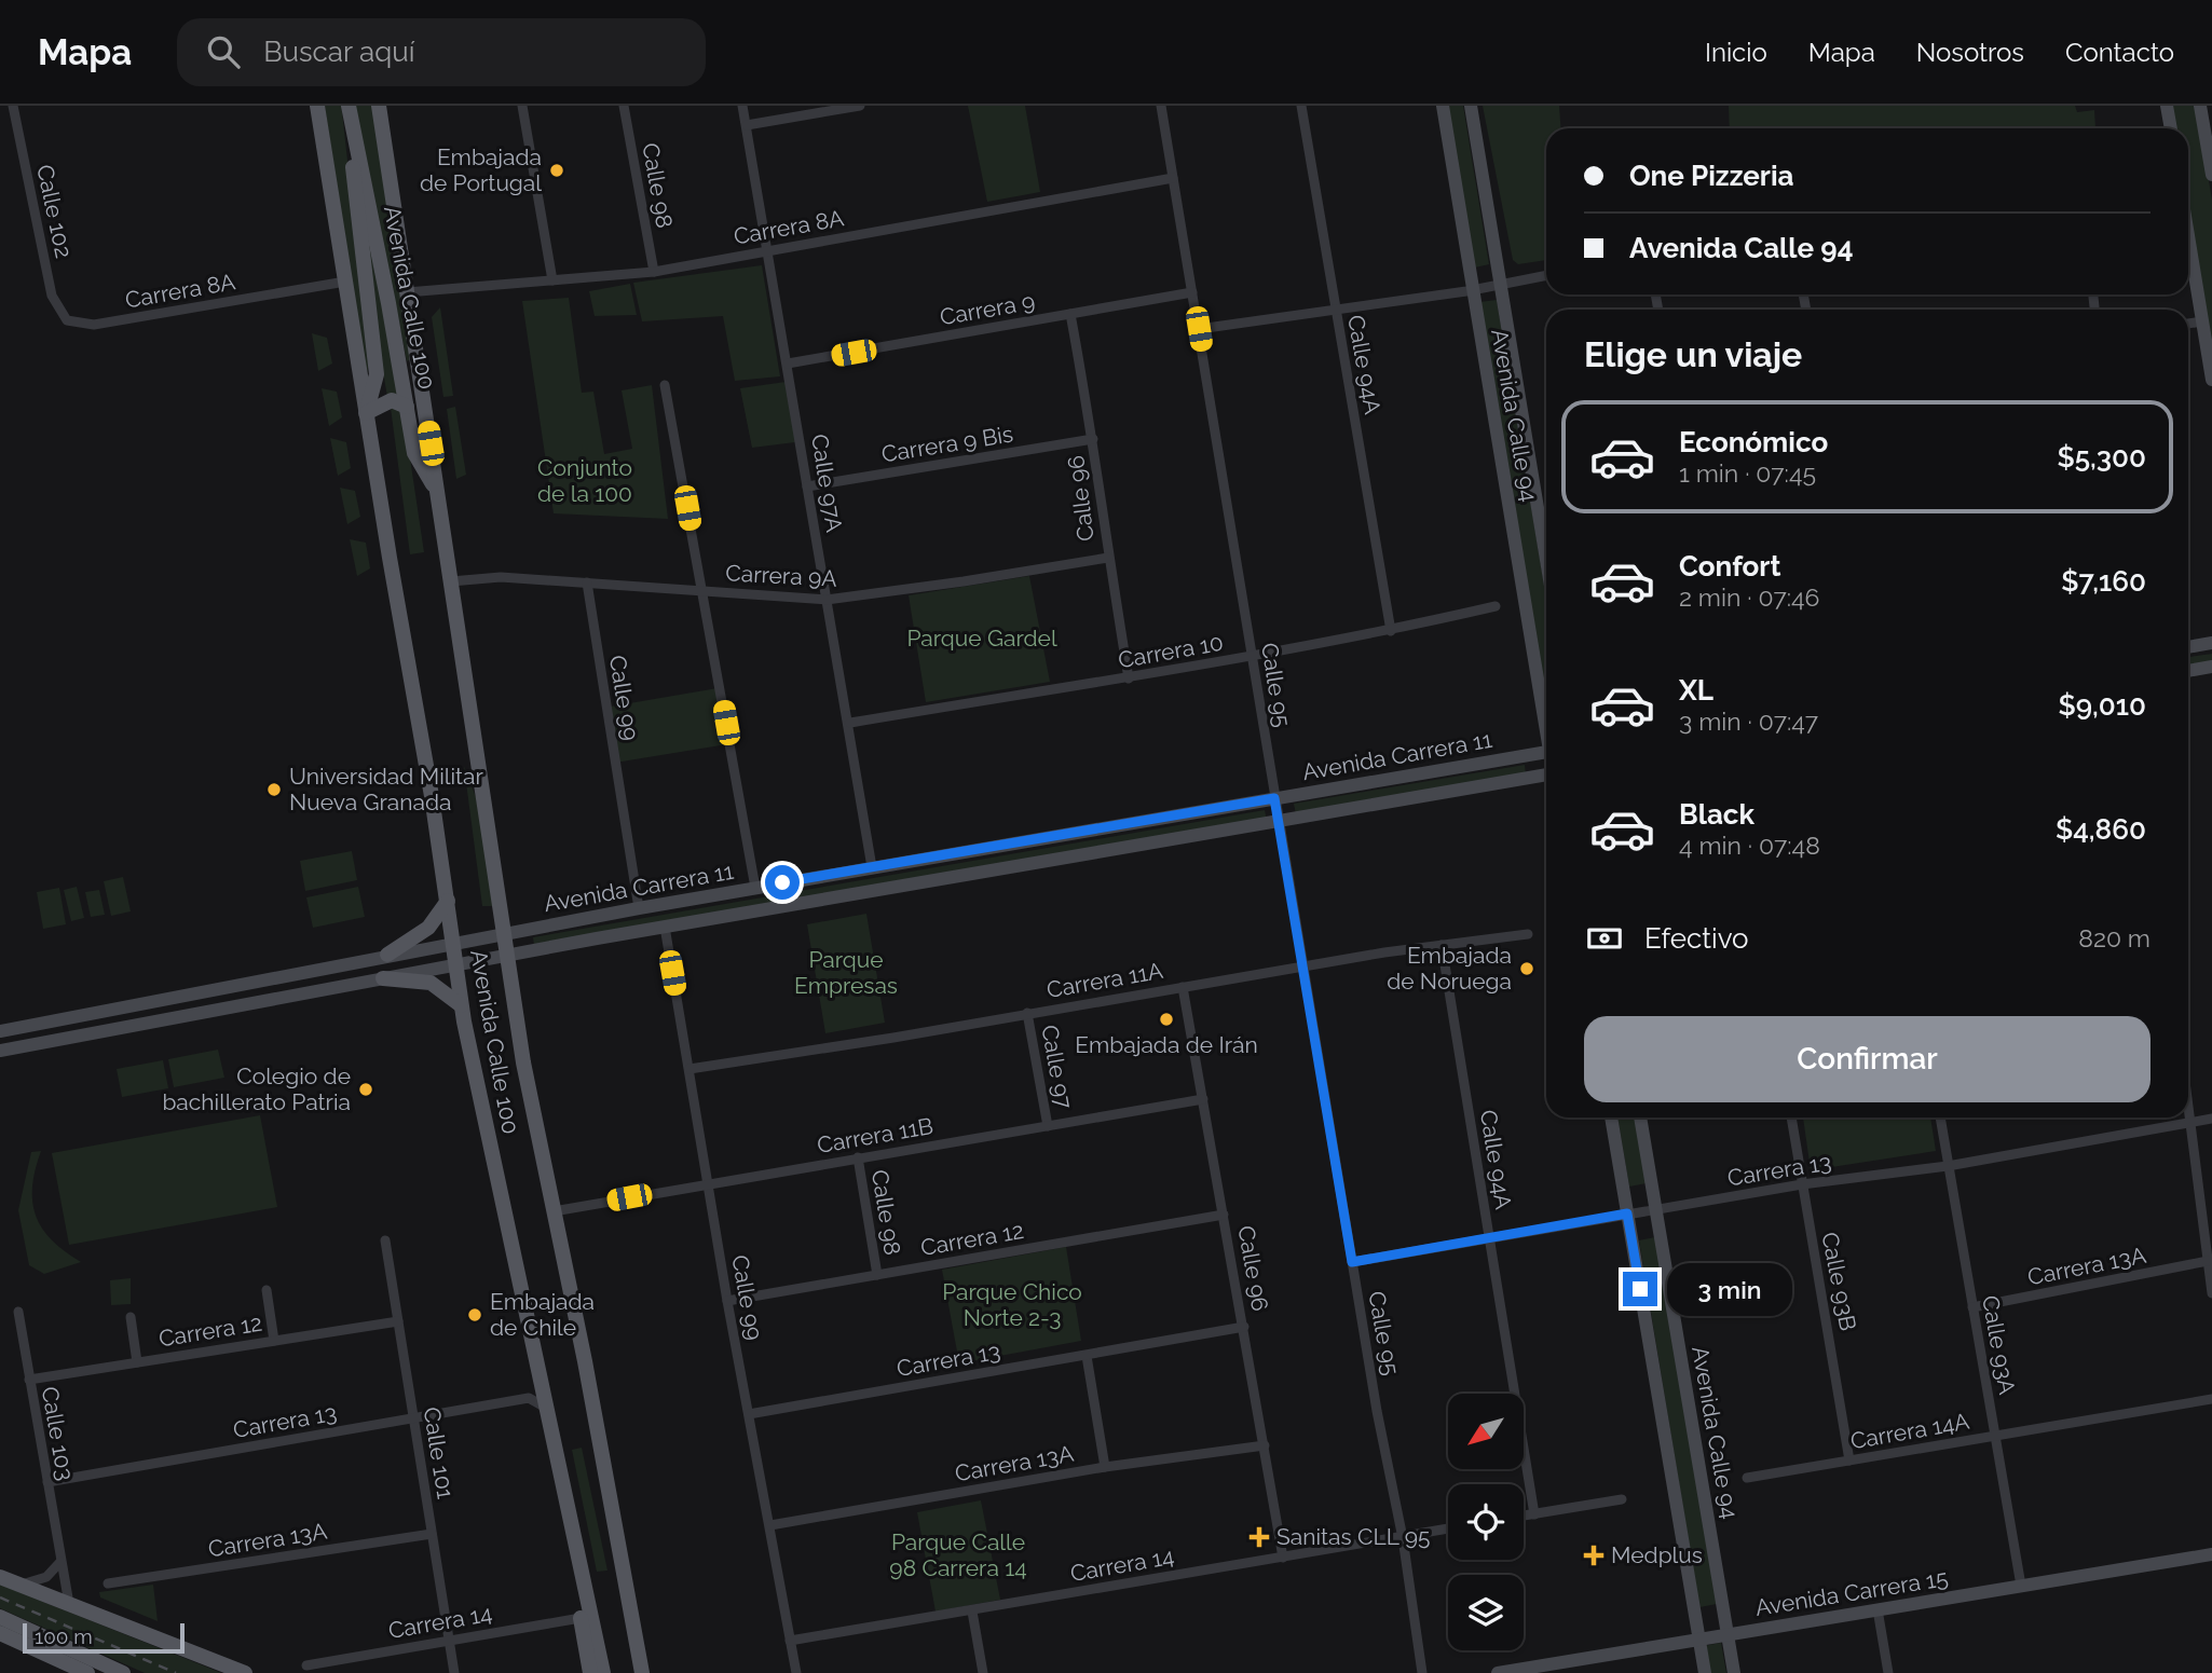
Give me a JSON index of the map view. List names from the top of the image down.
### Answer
{
  "streets": {
    "main road": [
      "Avenida Calle 100",
      "Avenida Calle 94",
      "Avenida Carrera 11",
      "Avenida Carrera 15"
    ],
    "street": [
      "Calle 98",
      "Calle 102",
      "Carrera 8A",
      "Carrera 9",
      "Calle 94A",
      "Carrera 9 Bis",
      "Calle 97A",
      "Calle 96",
      "Carrera 9A",
      "Carrera 10",
      "Calle 95",
      "Calle 99",
      "Carrera 11A",
      "Calle 97",
      "Carrera 11B",
      "Carrera 13",
      "Carrera 12",
      "Carrera 13A",
      "Calle 93B",
      "Calle 93A",
      "Carrera 14A",
      "Calle 103",
      "Calle 101",
      "Carrera 14"
    ]
  },
  "crossings": [
    ["Calle 98", "Carrera 8A"],
    ["Calle 98", "Carrera 11B"],
    ["Calle 98", "Carrera 12"],
    ["Calle 102", "Carrera 8A"],
    ["Carrera 8A", "Avenida Calle 100"],
    ["Carrera 8A", "Calle 97A"],
    ["Carrera 8A", "Calle 95"],
    ["Avenida Calle 100", "Carrera 9A"],
    ["Avenida Calle 100", "Avenida Carrera 11"],
    ["Avenida Calle 100", "Carrera 11B"],
    ["Avenida Calle 100", "Carrera 13"],
    ["Carrera 9", "Calle 97A"],
    ["Carrera 9", "Calle 96"],
    ["Carrera 9", "Calle 95"],
    ["Calle 94A", "Carrera 10"],
    ["Calle 94A", "Carrera 11A"],
    ["Calle 94A", "Carrera 13"],
    ["Avenida Calle 94", "Carrera 13"],
    ["Avenida Calle 94", "Avenida Carrera 15"],
    ["Carrera 9 Bis", "Calle 97A"],
    ["Carrera 9 Bis", "Calle 96"],
    ["Calle 97A", "Carrera 9A"],
    ["Calle 97A", "Carrera 10"],
    ["Calle 97A", "Avenida Carrera 11"],
    ["Calle 96", "Carrera 9A"],
    ["Calle 96", "Carrera 10"],
    ["Calle 96", "Carrera 11A"],
    ["Calle 96", "Carrera 11B"],
    ["Calle 96", "Carrera 13"],
    ["Calle 96", "Carrera 12"],
    ["Calle 96", "Carrera 13A"],
    ["Calle 96", "Carrera 14"],
    ["Carrera 9A", "Calle 99"],
    ["Carrera 10", "Calle 95"],
    ["Calle 95", "Avenida Carrera 11"],
    ["Calle 95", "Carrera 11A"],
    ["Calle 95", "Carrera 13"],
    ["Calle 95", "Carrera 14"],
    ["Calle 99", "Avenida Carrera 11"],
    ["Calle 99", "Carrera 11A"],
    ["Calle 99", "Carrera 11B"],
    ["Calle 99", "Carrera 13"],
    ["Calle 99", "Carrera 12"],
    ["Calle 99", "Carrera 13A"],
    ["Calle 99", "Carrera 14"],
    ["Carrera 11A", "Calle 97"],
    ["Calle 97", "Carrera 11B"],
    ["Carrera 13", "Calle 93B"],
    ["Carrera 13", "Calle 93A"],
    ["Carrera 13", "Calle 103"],
    ["Carrera 13", "Calle 101"],
    ["Carrera 12", "Calle 103"],
    ["Carrera 12", "Calle 101"],
    ["Carrera 13A", "Calle 93A"],
    ["Carrera 13A", "Calle 101"],
    ["Calle 93B", "Carrera 14A"],
    ["Calle 93A", "Carrera 14A"],
    ["Calle 93A", "Avenida Carrera 15"],
    ["Calle 101", "Carrera 14"]
  ],
  "parks": [
    "Conjunto de la 100",
    "Parque Gardel",
    "Parque Empresas",
    "Parque Chico Norte 2-3",
    "Parque Calle 98 Carrera 14"
  ],
  "places": {
    "other": [
      "Embajada de Portugal",
      "Universidad Militar Nueva Granada",
      "Embajada de Noruega",
      "Embajada de Irán",
      "Colegio de bachillerato Patria",
      "Embajada de Chile"
    ],
    "health": ["Sanitas CLL 95", "Medplus"]
  },
  "scale_bar": "100 m",
  "north": "bottom left",
  "page": {
    "header": "Mapa",
    "search": "Buscar aquí",
    "nav": [
      "Inicio",
      "Mapa",
      "Nosotros",
      "Contacto"
    ],
    "banner": ["One Pizzeria", "Avenida Calle 94"],
    "heading": "Elige un viaje",
    "list": [
      {
        "name": "Económico",
        "note": "1 min · 07:45",
        "value": "$5,300"
      },
      {
        "name": "Confort",
        "note": "2 min · 07:46",
        "value": "$7,160"
      },
      {
        "name": "XL",
        "note": "3 min · 07:47",
        "value": "$9,010"
      },
      {
        "name": "Black",
        "note": "4 min · 07:48",
        "value": "$4,860"
      }
    ],
    "pay": ["Efectivo", "820 m"],
    "buttons": "Confirmar",
    "bubble": "3 min",
    "scale": "100 m"
  }
}
